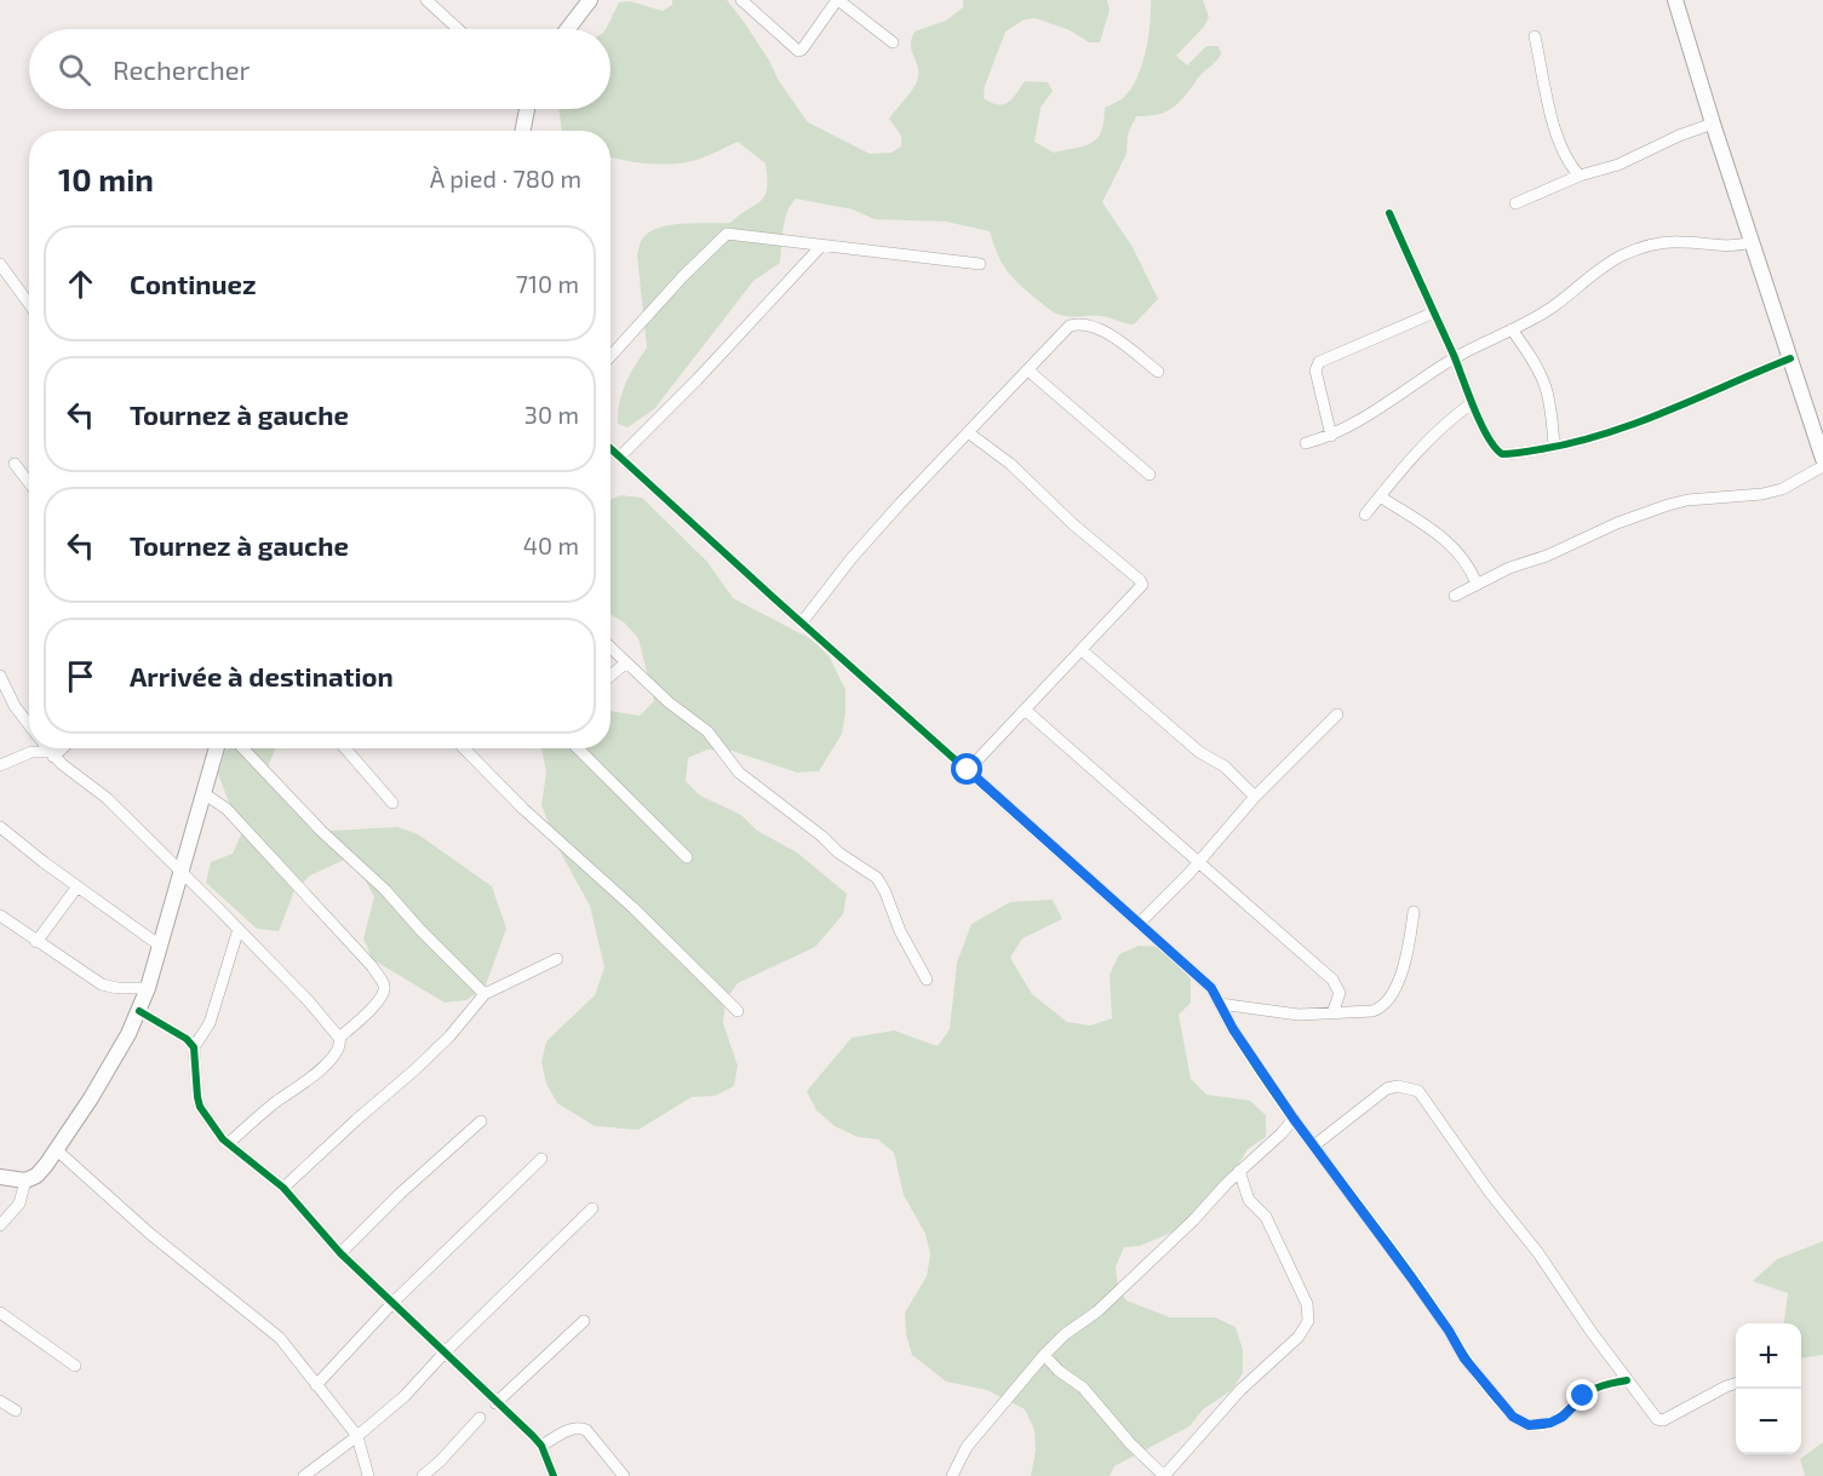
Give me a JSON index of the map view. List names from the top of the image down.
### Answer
{
  "page": {
    "search": "Rechercher",
    "heading": ["10 min", "À pied · 780 m"],
    "list": [
      ["Continuez", "710 m"],
      ["Tournez à gauche", "30 m"],
      ["Tournez à gauche", "40 m"],
      "Arrivée à destination"
    ],
    "map_buttons": ["+", "−"]
  }
}
